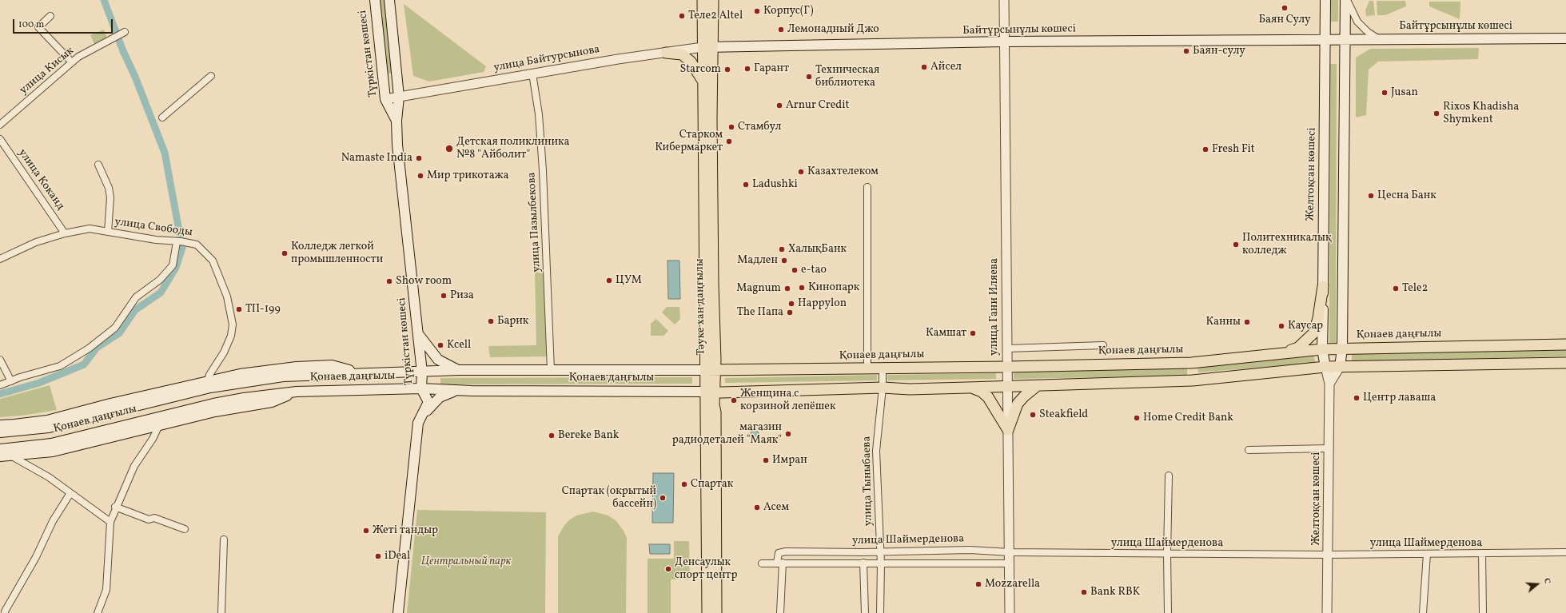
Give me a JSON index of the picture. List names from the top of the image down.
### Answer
{
  "streets": {
    "main road": [
      "Байтұрсынұлы көшесі",
      "Түркістан көшесі",
      "Желтоқсан көшесі",
      "Тәуке хан даңғылы",
      "Қонаев даңғылы"
    ],
    "street": [
      "улица Байтурсынова",
      "улица Кисык",
      "улица Коканд",
      "улица Пазылбекова",
      "улица Свободы",
      "улица Гани Иляева",
      "улица Тыныбаева",
      "улица Шаймерденова"
    ]
  },
  "crossings": [
    ["Байтұрсынұлы көшесі", "улица Байтурсынова"],
    ["Байтұрсынұлы көшесі", "Желтоқсан көшесі"],
    ["Байтұрсынұлы көшесі", "Тәуке хан даңғылы"],
    ["Байтұрсынұлы көшесі", "улица Гани Иляева"],
    ["Түркістан көшесі", "улица Байтурсынова"],
    ["Түркістан көшесі", "Қонаев даңғылы"],
    ["улица Байтурсынова", "улица Пазылбекова"],
    ["улица Байтурсынова", "Тәуке хан даңғылы"],
    ["Желтоқсан көшесі", "Қонаев даңғылы"],
    ["Желтоқсан көшесі", "улица Шаймерденова"],
    ["улица Коканд", "улица Свободы"],
    ["улица Пазылбекова", "Қонаев даңғылы"],
    ["Тәуке хан даңғылы", "Қонаев даңғылы"],
    ["улица Гани Иляева", "Қонаев даңғылы"],
    ["улица Гани Иляева", "улица Шаймерденова"],
    ["Қонаев даңғылы", "улица Тыныбаева"],
    ["улица Тыныбаева", "улица Шаймерденова"]
  ],
  "parks": ["Центральный парк"],
  "places": [
    "Баян Сулу",
    "Корпус(Г)",
    "Теле2 Altel",
    "Лемонадный Джо",
    "Баян-сулу",
    "Айсел",
    "Гарант",
    "Starcom",
    "Техническая библиотека",
    "Jusan",
    "Arnur Credit",
    "Rixos Khadisha Shymkent",
    "Стамбул",
    "Старком Кибермаркет",
    "Детская поликлиника №8 \"Айболит\"",
    "Fresh Fit",
    "Namaste India",
    "Казахтелеком",
    "Мир трикотажа",
    "Ladushki",
    "Цесна Банк",
    "Политехникалық колледж",
    "ХалықБанк",
    "Колледж легкой промышленности",
    "Мадлен",
    "e-tao",
    "ЦУМ",
    "Show room",
    "Кинопарк",
    "Magnum",
    "Tele2",
    "Риза",
    "Happylon",
    "ТП-199",
    "The Папа",
    "Барик",
    "Канны",
    "Каусар",
    "Камшат",
    "Kcell",
    "Центр лаваша",
    "Женщина с корзиной лепёшек",
    "Steakfield",
    "Home Credit Bank",
    "магазин радиодеталей \"Маяк\"",
    "Bereke Bank",
    "Имран",
    "Спартак",
    "Спартак (окрытый бассейн)",
    "Асем",
    "Жетi тандыр",
    "iDeal",
    "Денсаулык спорт центр",
    "Mozzarella",
    "Bank RBK"
  ],
  "scale_bar": "100 m",
  "north": "right"
}
